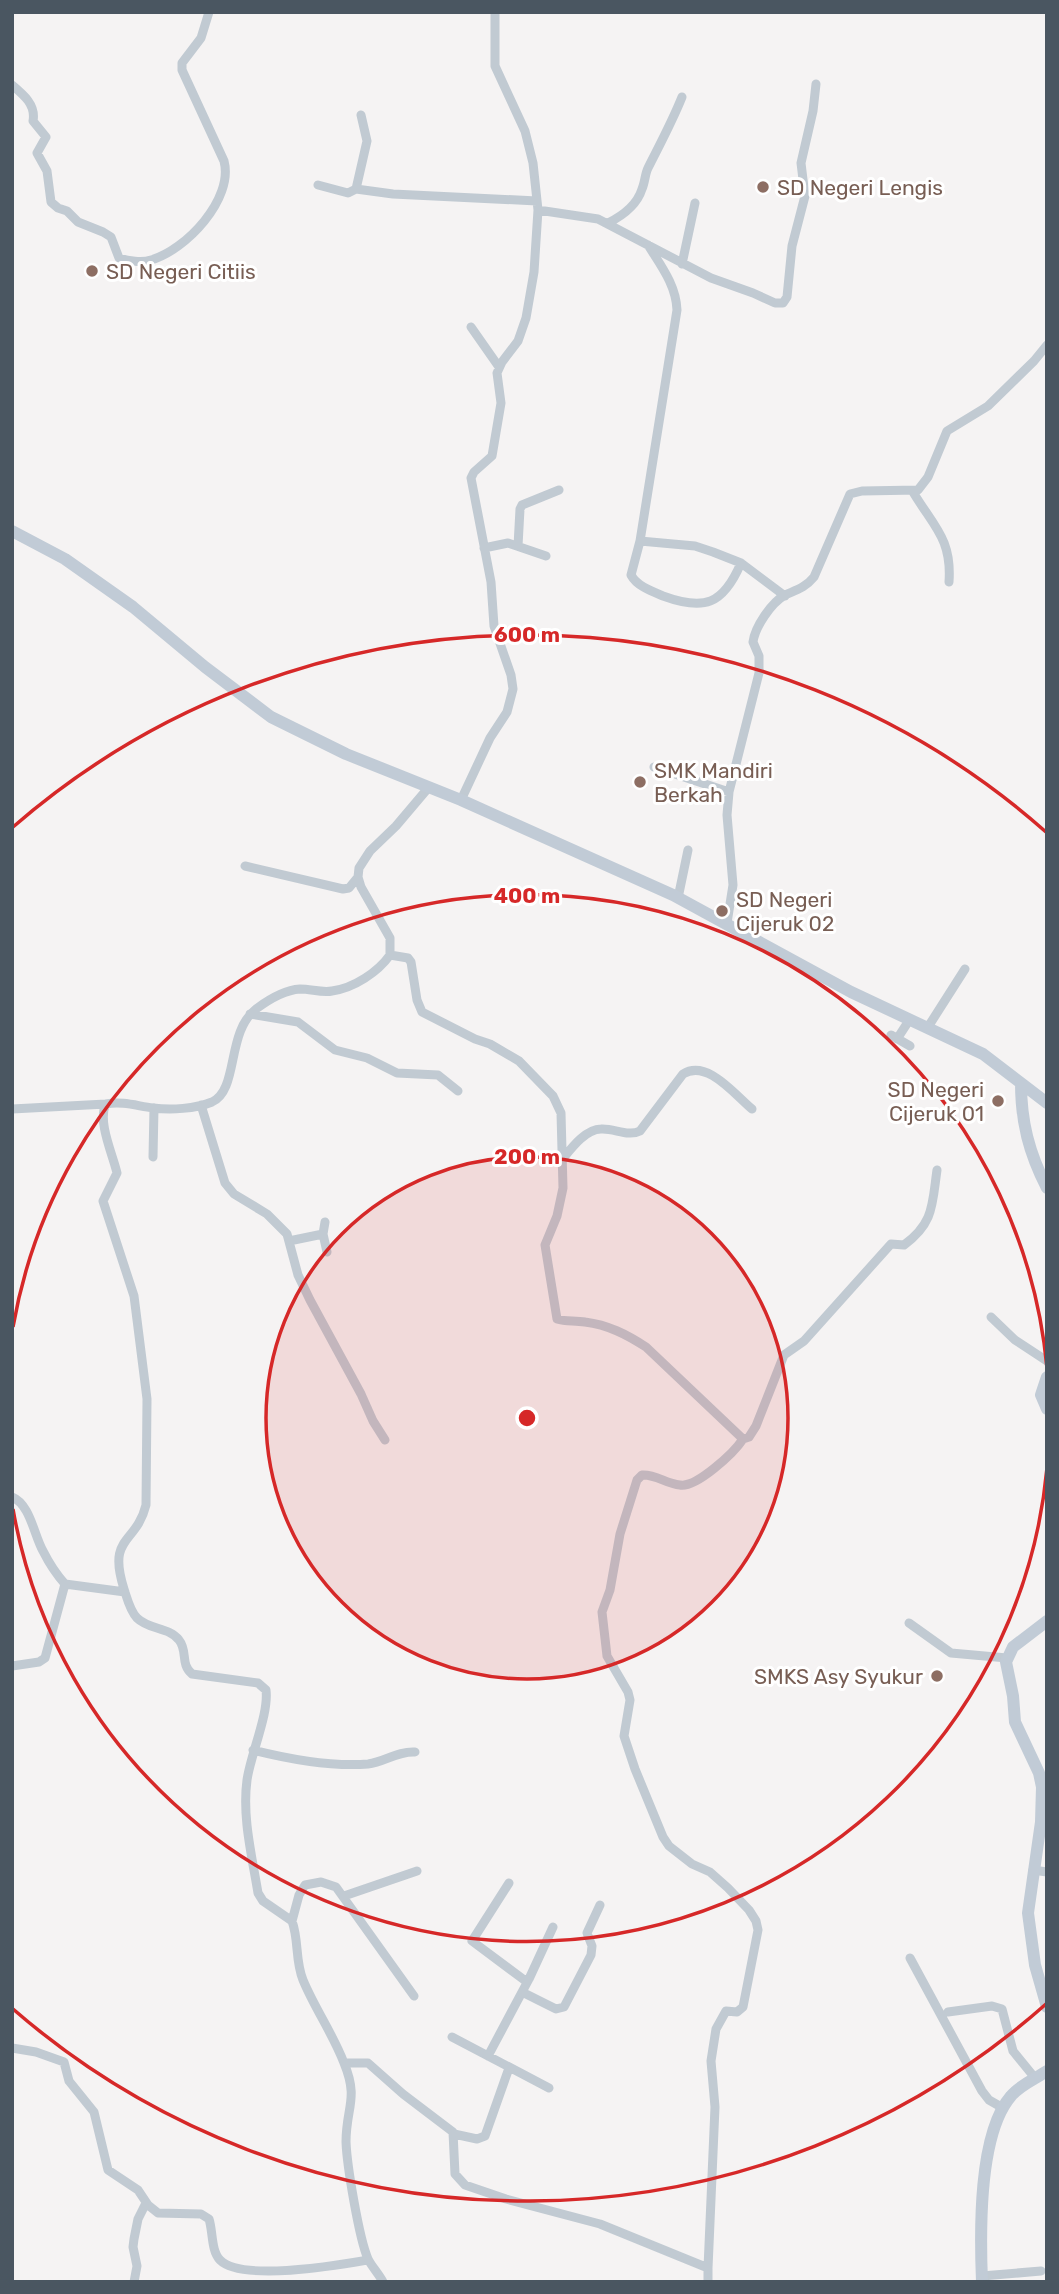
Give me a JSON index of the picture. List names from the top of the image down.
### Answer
{
  "places": [
    "SD Negeri Lengis",
    "SD Negeri Citiis",
    "SMK Mandiri Berkah",
    "SD Negeri Cijeruk 02",
    "SD Negeri Cijeruk 01",
    "SMKS Asy Syukur"
  ],
  "rings": ["600 m", "400 m", "200 m"]
}
